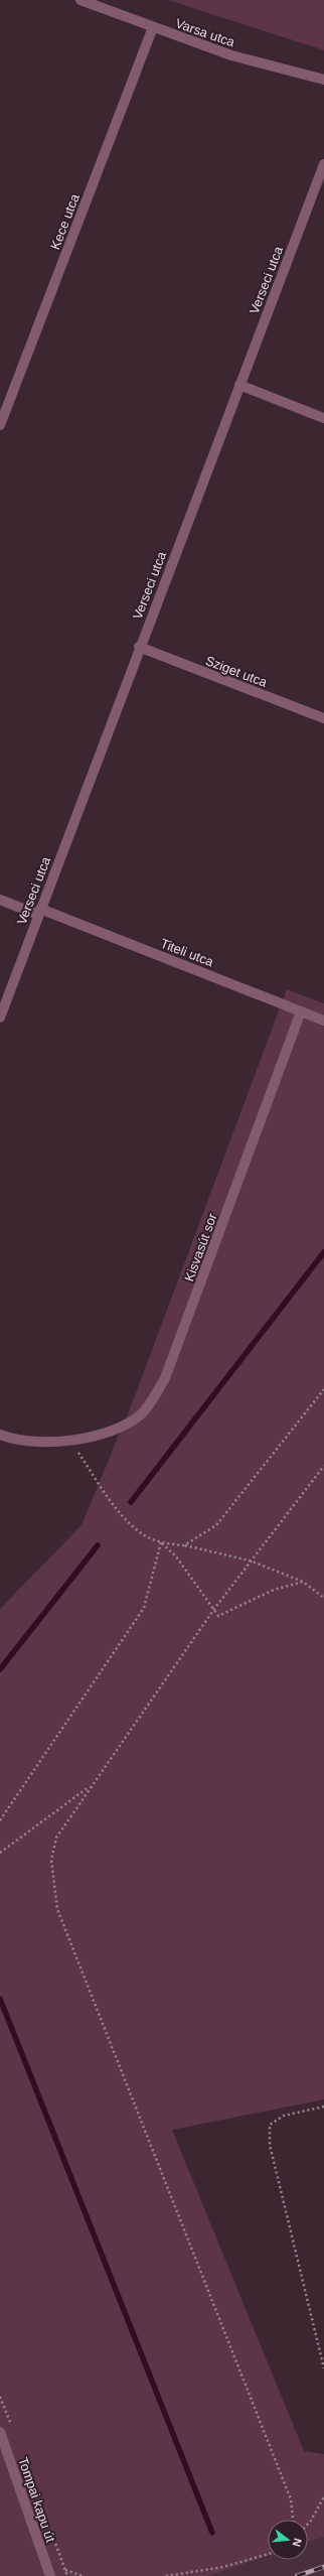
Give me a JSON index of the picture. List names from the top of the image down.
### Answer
{
  "streets": {
    "street": [
      "Varsa utca",
      "Kece utca",
      "Verseci utca",
      "Sziget utca",
      "Titeli utca",
      "Kisvasút sor",
      "Tompai kapu út"
    ]
  },
  "crossings": [
    ["Varsa utca", "Kece utca"],
    ["Verseci utca", "Sziget utca"],
    ["Verseci utca", "Titeli utca"],
    ["Titeli utca", "Kisvasút sor"]
  ],
  "north": "right"
}
